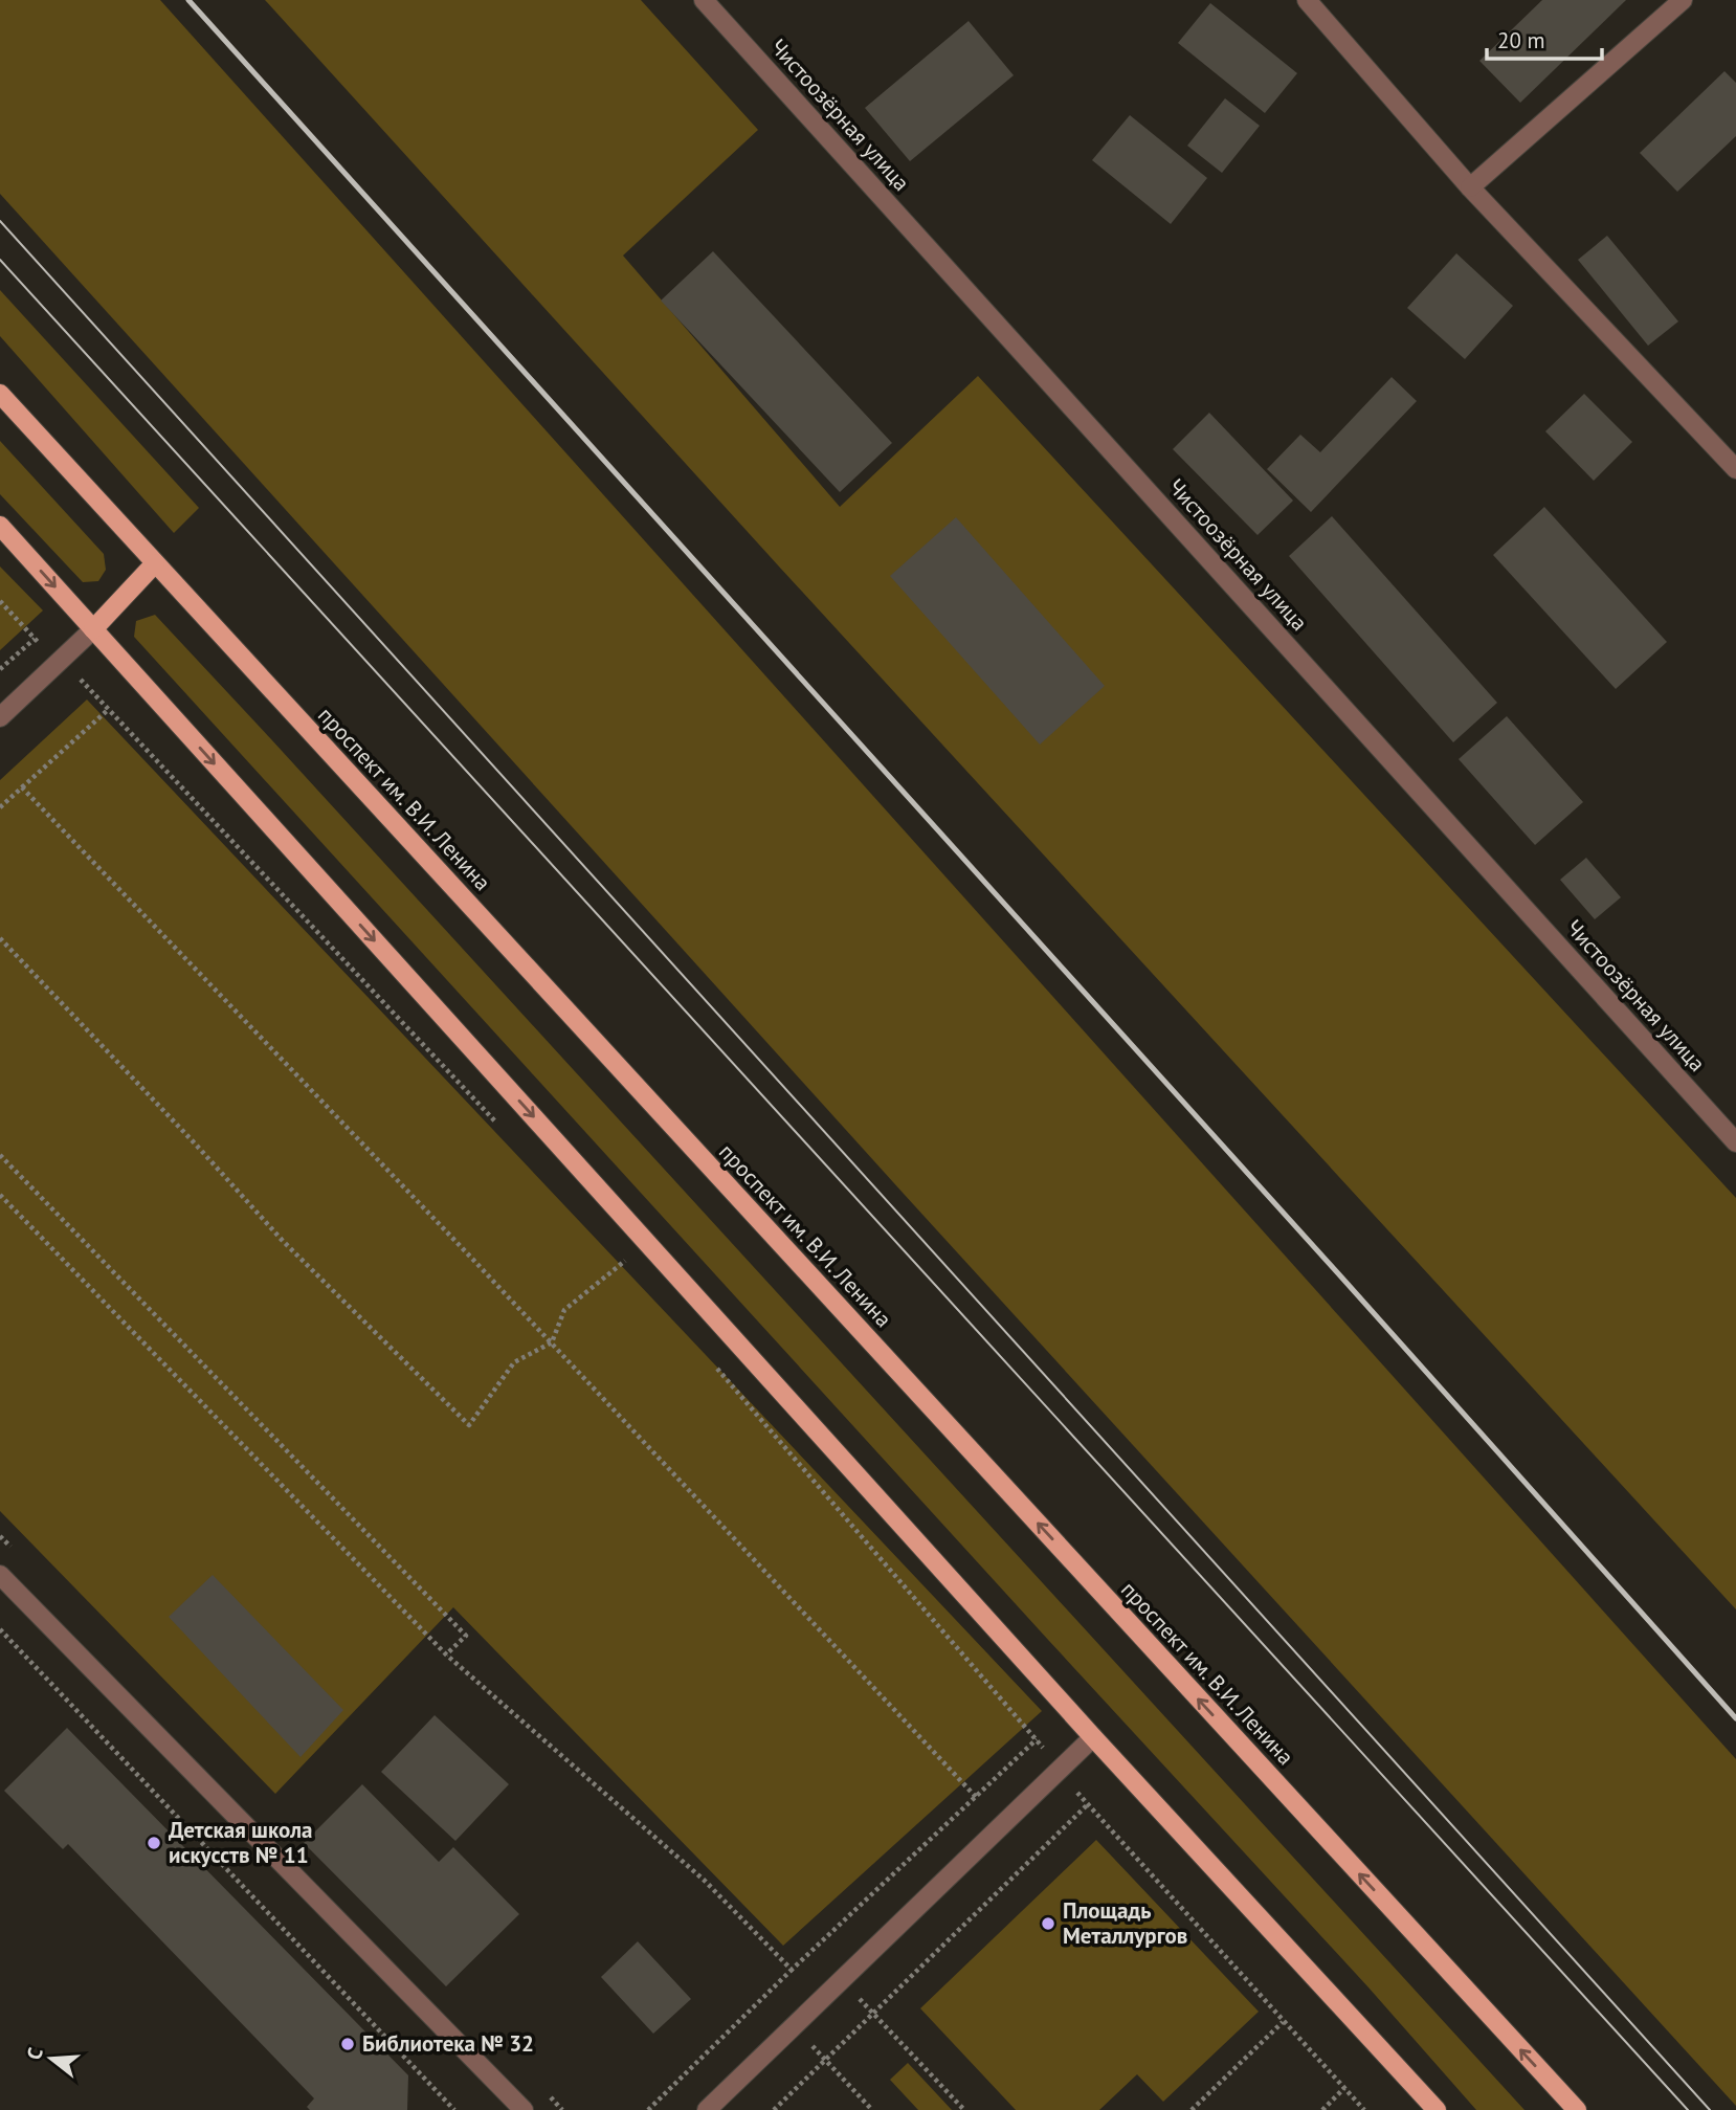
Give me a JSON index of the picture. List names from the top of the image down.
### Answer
{
  "streets": {
    "main road": ["проспект им. В.И. Ленина"],
    "street": ["Чистоозёрная улица"]
  },
  "places": ["Детская школа искусств № 11", "Площадь Металлургов", "Библиотека № 32"],
  "scale_bar": "20 m",
  "north": "left"
}
